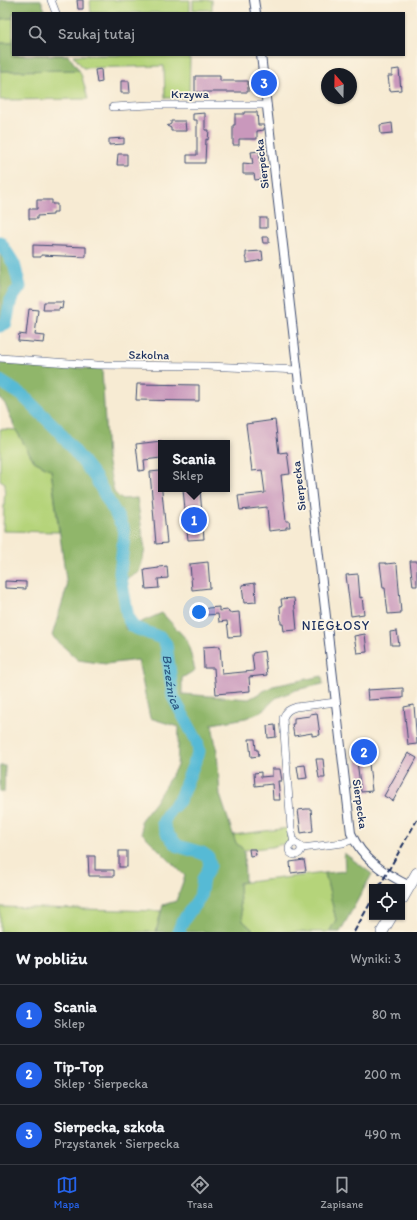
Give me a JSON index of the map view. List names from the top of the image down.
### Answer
{
  "streets": {
    "street": ["Krzywa", "Sierpecka", "Szkolna"]
  },
  "crossings": [
    ["Krzywa", "Sierpecka"],
    ["Sierpecka", "Szkolna"]
  ],
  "districts": ["NIEGŁOSY"],
  "water": ["Brzeźnica"],
  "north": "top",
  "page": {
    "search": "Szukaj tutaj",
    "pins": ["3", "1", "2"],
    "popup": ["Scania", "Sklep"],
    "heading": ["W pobliżu", "Wyniki: 3"],
    "list": [
      {
        "mark": "1",
        "name": "Scania",
        "note": "Sklep",
        "value": "80 m"
      },
      {
        "mark": "2",
        "name": "Tip-Top",
        "note": "Sklep · Sierpecka",
        "value": "200 m"
      },
      {
        "mark": "3",
        "name": "Sierpecka, szkoła",
        "note": "Przystanek · Sierpecka",
        "value": "490 m"
      }
    ],
    "nav": ["Mapa", "Trasa", "Zapisane"]
  }
}
